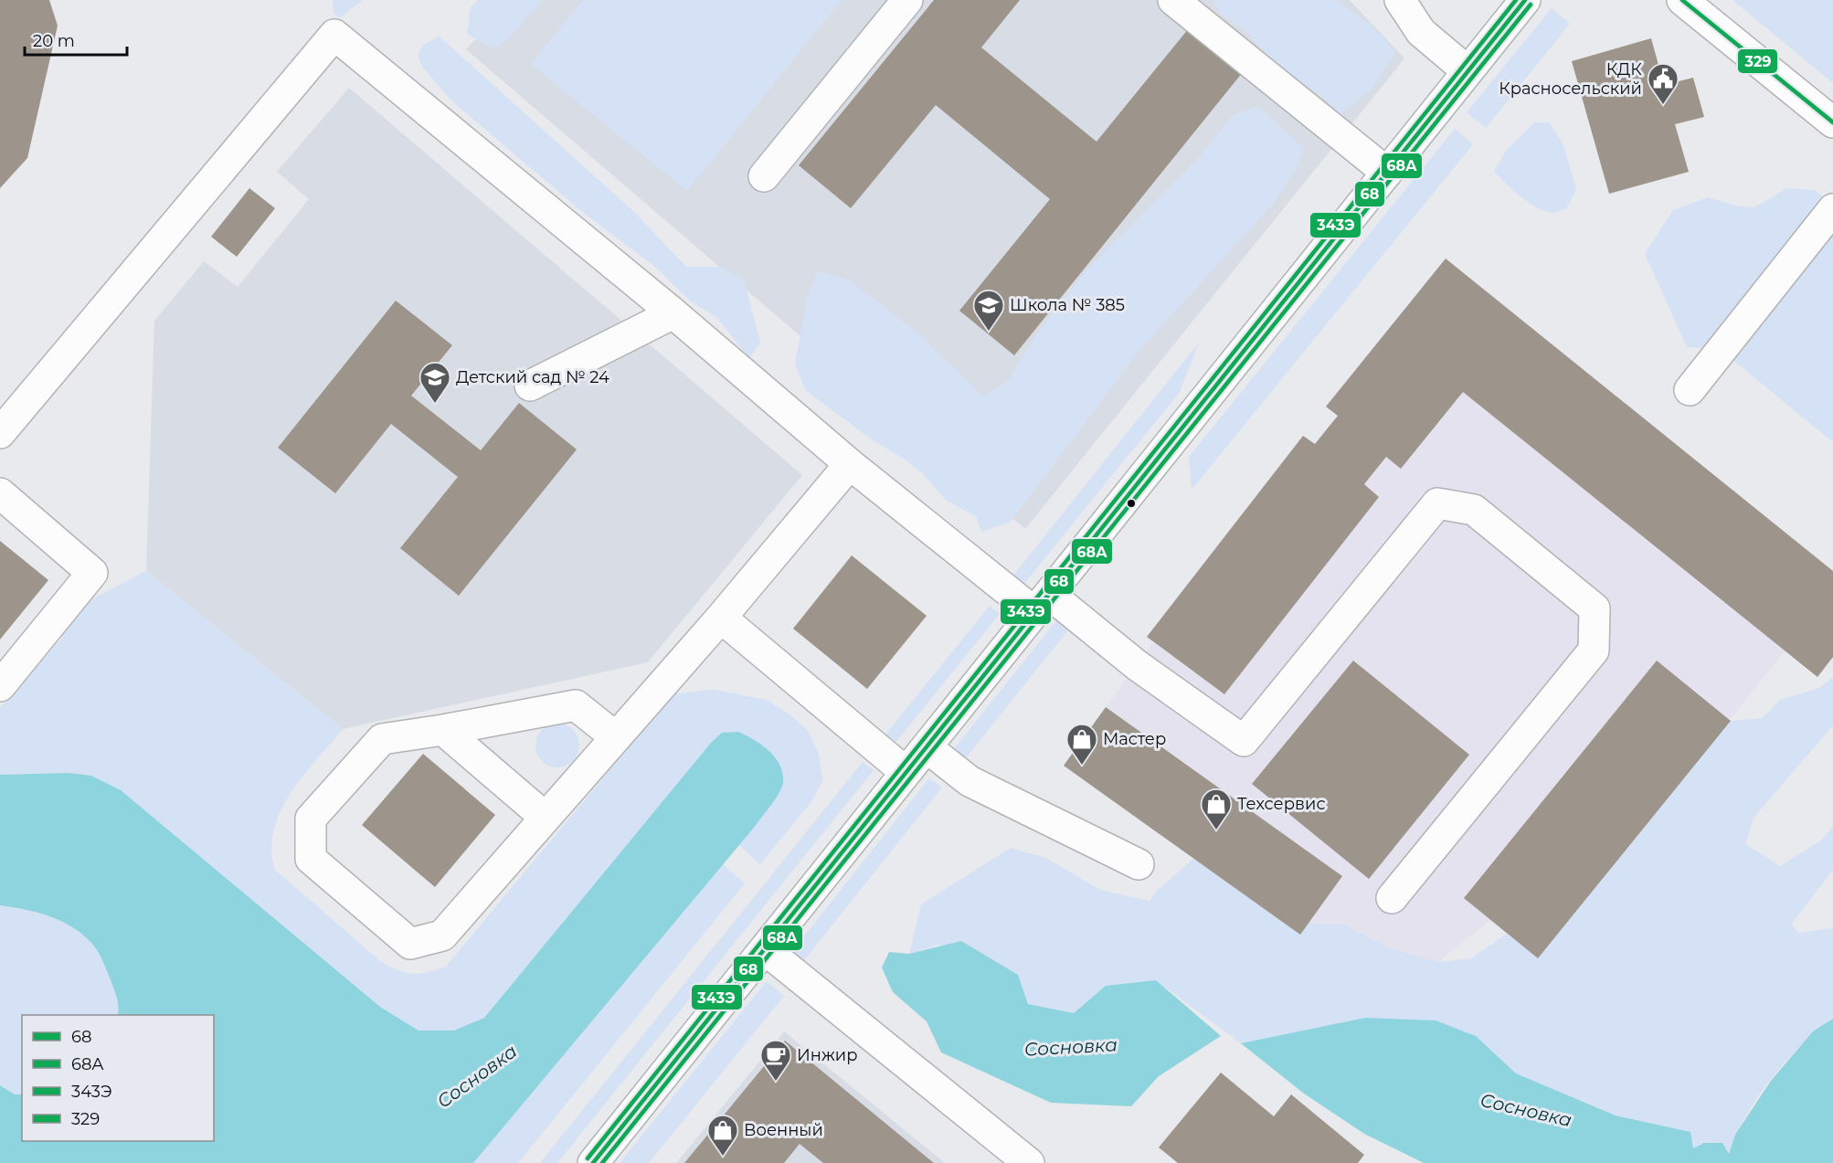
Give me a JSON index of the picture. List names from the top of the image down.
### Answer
{
  "water": ["Сосновка"],
  "places": {
    "public building": ["КДК Красносельский"],
    "school or university": ["Школа № 385", "Детский сад № 24"],
    "shop": ["Мастер", "Техсервис", "Военный"],
    "cafe": ["Инжир"]
  },
  "lines": [
    "transit line 68",
    "transit line 343Э",
    "transit line 329",
    "transit line 68А"
  ],
  "legend": [
    "68",
    "68А",
    "343Э",
    "329"
  ],
  "scale_bar": "20 m"
}
